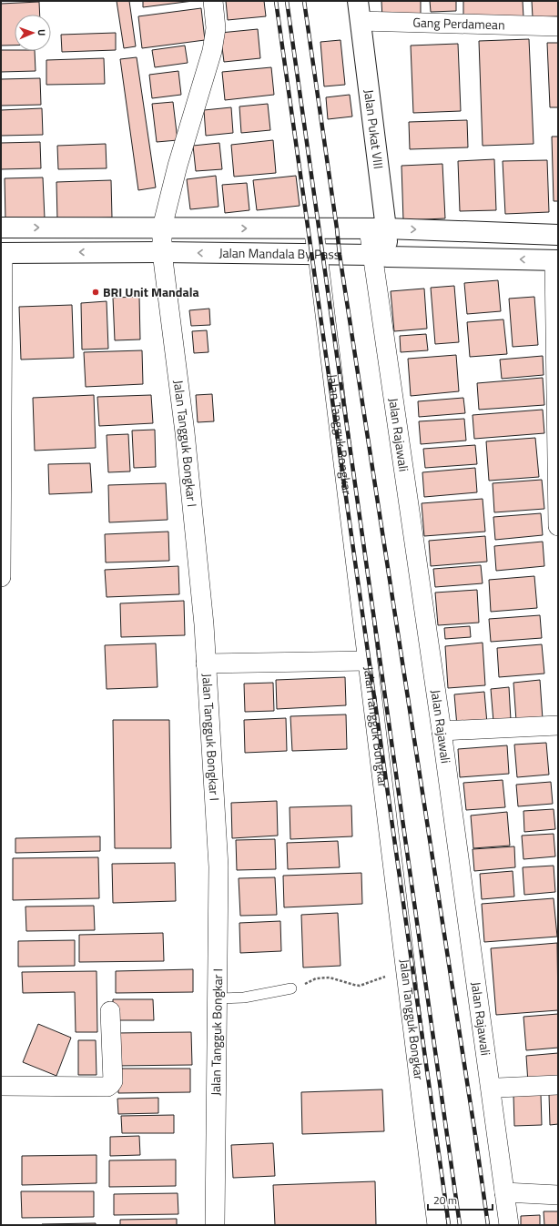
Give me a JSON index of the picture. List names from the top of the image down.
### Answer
{
  "streets": {
    "street": [
      "Gang Perdamean",
      "Jalan Pukat VIII",
      "Jalan Mandala By Pass",
      "Jalan Tangguk Bongkar",
      "Jalan Rajawali",
      "Jalan Tangguk Bongkar I"
    ]
  },
  "crossings": [
    ["Gang Perdamean", "Jalan Pukat VIII"],
    ["Jalan Pukat VIII", "Jalan Mandala By Pass"],
    ["Jalan Pukat VIII", "Jalan Rajawali"],
    ["Jalan Mandala By Pass", "Jalan Tangguk Bongkar"],
    ["Jalan Mandala By Pass", "Jalan Rajawali"],
    ["Jalan Mandala By Pass", "Jalan Tangguk Bongkar I"]
  ],
  "places": ["BRI Unit Mandala"],
  "scale_bar": "20 m",
  "north": "right"
}
